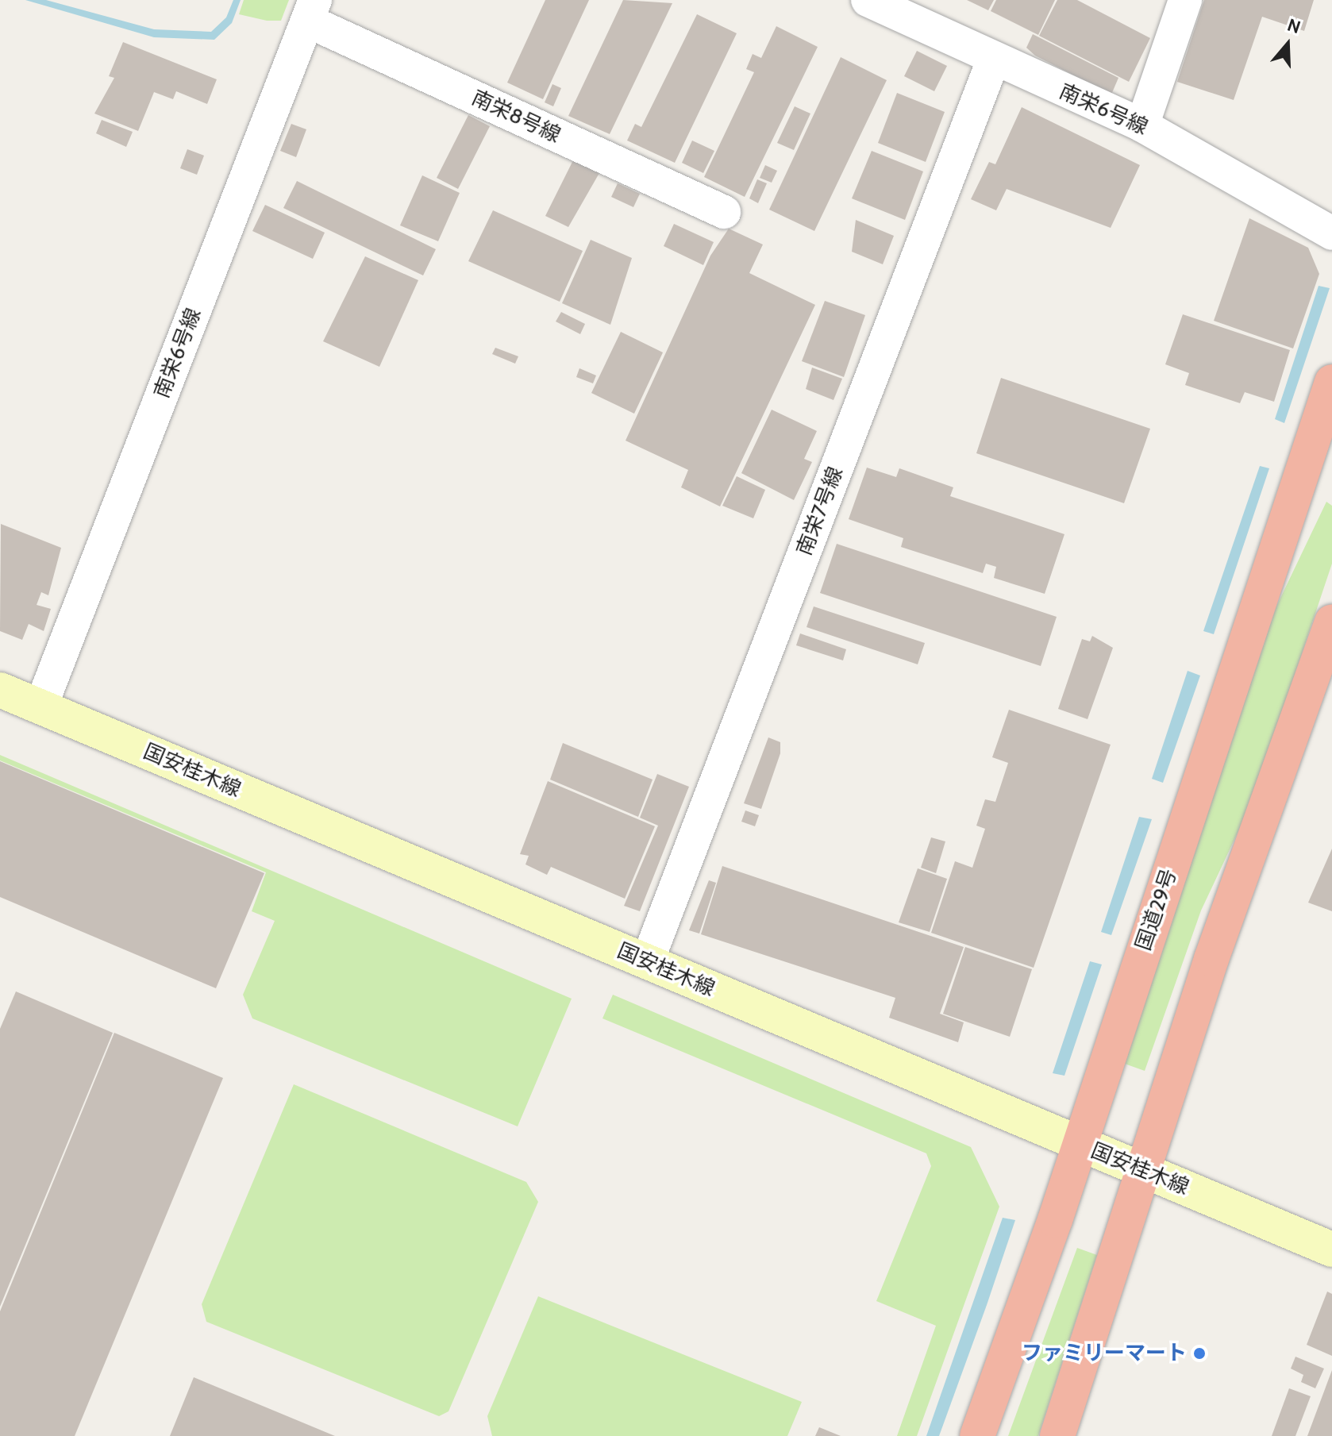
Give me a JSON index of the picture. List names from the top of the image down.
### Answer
{
  "streets": {
    "highway": ["国道29号"],
    "main road": ["国安桂木線"],
    "street": ["南栄6号線", "南栄8号線", "南栄7号線"]
  },
  "crossings": [
    ["南栄6号線", "南栄8号線"],
    ["南栄6号線", "南栄7号線"],
    ["南栄6号線", "国安桂木線"],
    ["南栄7号線", "国安桂木線"],
    ["国安桂木線", "国道29号"]
  ],
  "places": ["ファミリーマート"],
  "north": "top"
}
